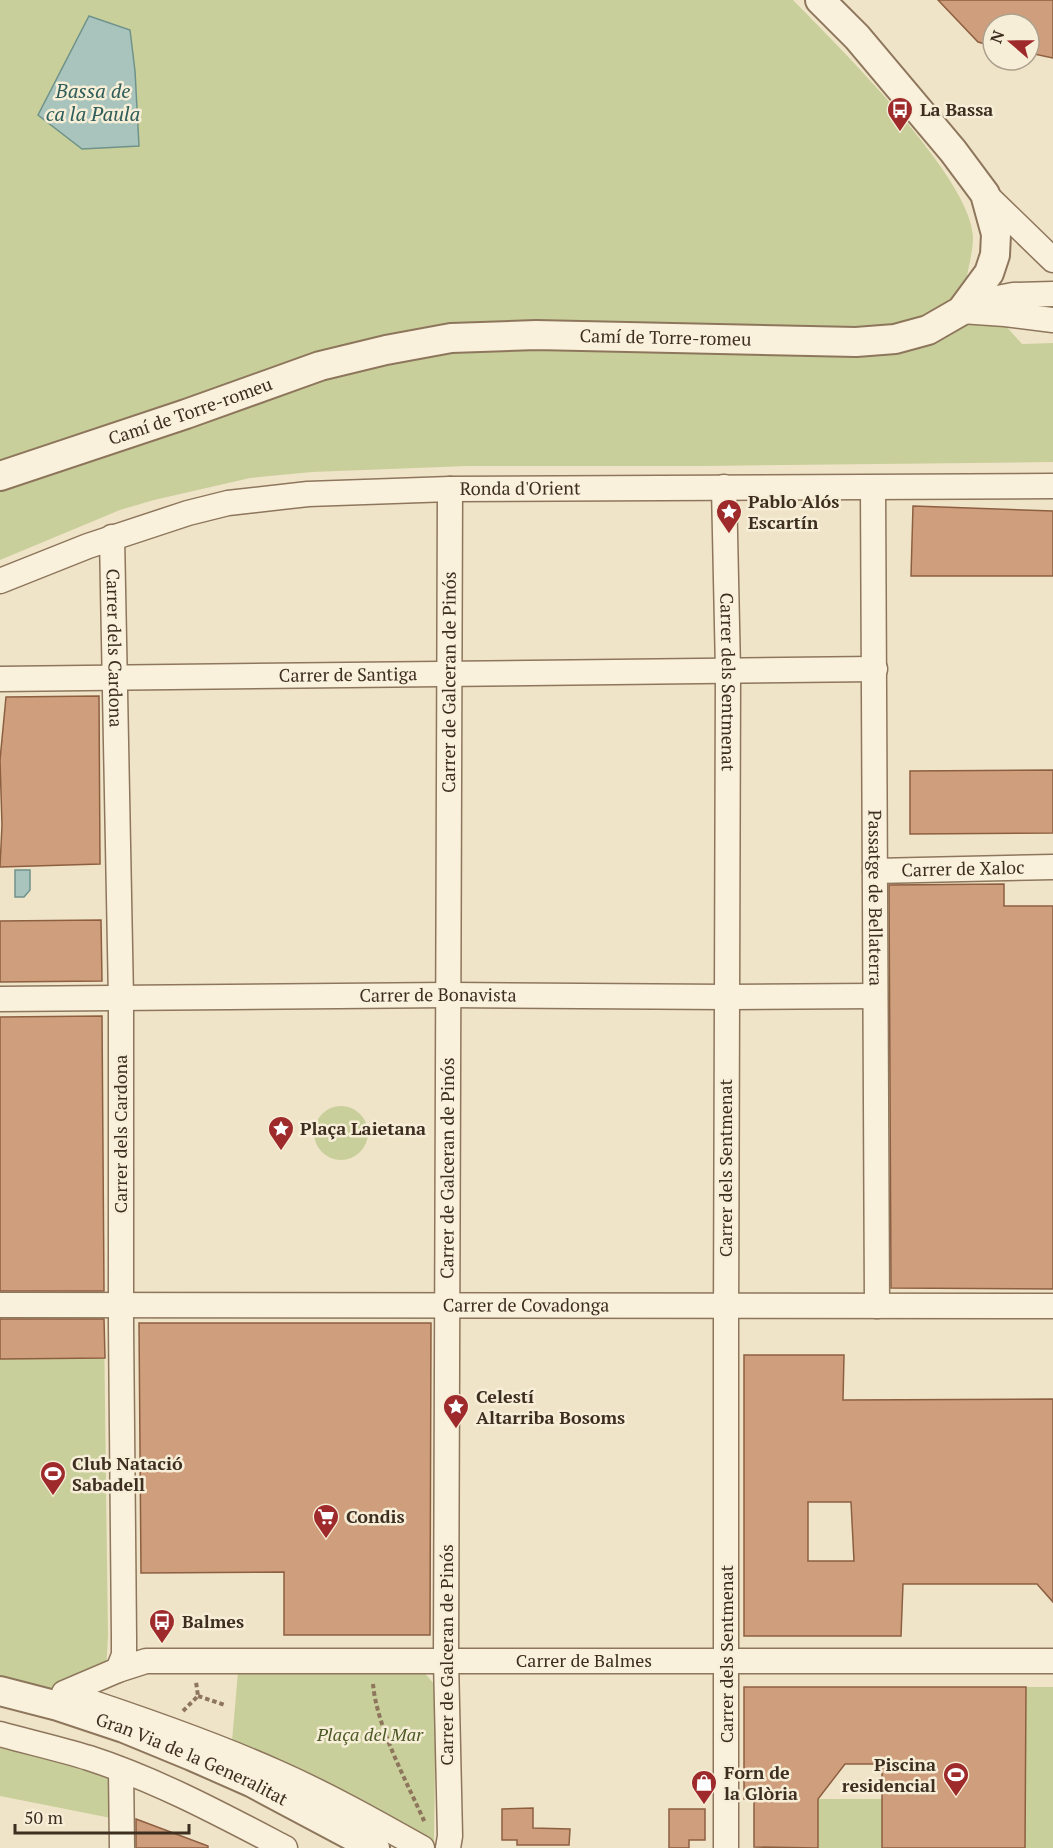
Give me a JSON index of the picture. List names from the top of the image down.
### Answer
{
  "streets": {
    "street": [
      "Camí de Torre-romeu",
      "Ronda d'Orient",
      "Carrer dels Cardona",
      "Carrer de Santiga",
      "Carrer dels Sentmenat",
      "Carrer de Galceran de Pinós",
      "Carrer de Xaloc",
      "Passatge de Bellaterra",
      "Carrer de Bonavista",
      "Carrer de Covadonga",
      "Carrer de Balmes",
      "Gran Via de la Generalitat"
    ]
  },
  "crossings": [
    ["Ronda d'Orient", "Carrer dels Cardona"],
    ["Ronda d'Orient", "Carrer dels Sentmenat"],
    ["Ronda d'Orient", "Carrer de Galceran de Pinós"],
    ["Ronda d'Orient", "Passatge de Bellaterra"],
    ["Carrer dels Cardona", "Carrer de Santiga"],
    ["Carrer dels Cardona", "Carrer de Bonavista"],
    ["Carrer dels Cardona", "Carrer de Covadonga"],
    ["Carrer dels Cardona", "Carrer de Balmes"],
    ["Carrer de Santiga", "Carrer dels Sentmenat"],
    ["Carrer de Santiga", "Carrer de Galceran de Pinós"],
    ["Carrer de Santiga", "Passatge de Bellaterra"],
    ["Carrer dels Sentmenat", "Carrer de Bonavista"],
    ["Carrer dels Sentmenat", "Carrer de Covadonga"],
    ["Carrer dels Sentmenat", "Carrer de Balmes"],
    ["Carrer de Galceran de Pinós", "Carrer de Bonavista"],
    ["Carrer de Galceran de Pinós", "Carrer de Covadonga"],
    ["Carrer de Galceran de Pinós", "Carrer de Balmes"],
    ["Carrer de Xaloc", "Passatge de Bellaterra"],
    ["Passatge de Bellaterra", "Carrer de Bonavista"],
    ["Passatge de Bellaterra", "Carrer de Covadonga"]
  ],
  "water": ["Bassa de ca la Paula"],
  "parks": ["Plaça del Mar"],
  "places": {
    "bus stop": ["La Bassa", "Balmes"],
    "place": ["Pablo Alós Escartín", "Plaça Laietana", "Celestí Altarriba Bosoms"],
    "sports": ["Club Natació Sabadell", "Piscina residencial"],
    "supermarket": ["Condis"],
    "shop": ["Forn de la Glòria"]
  },
  "scale_bar": "50 m",
  "north": "left"
}
